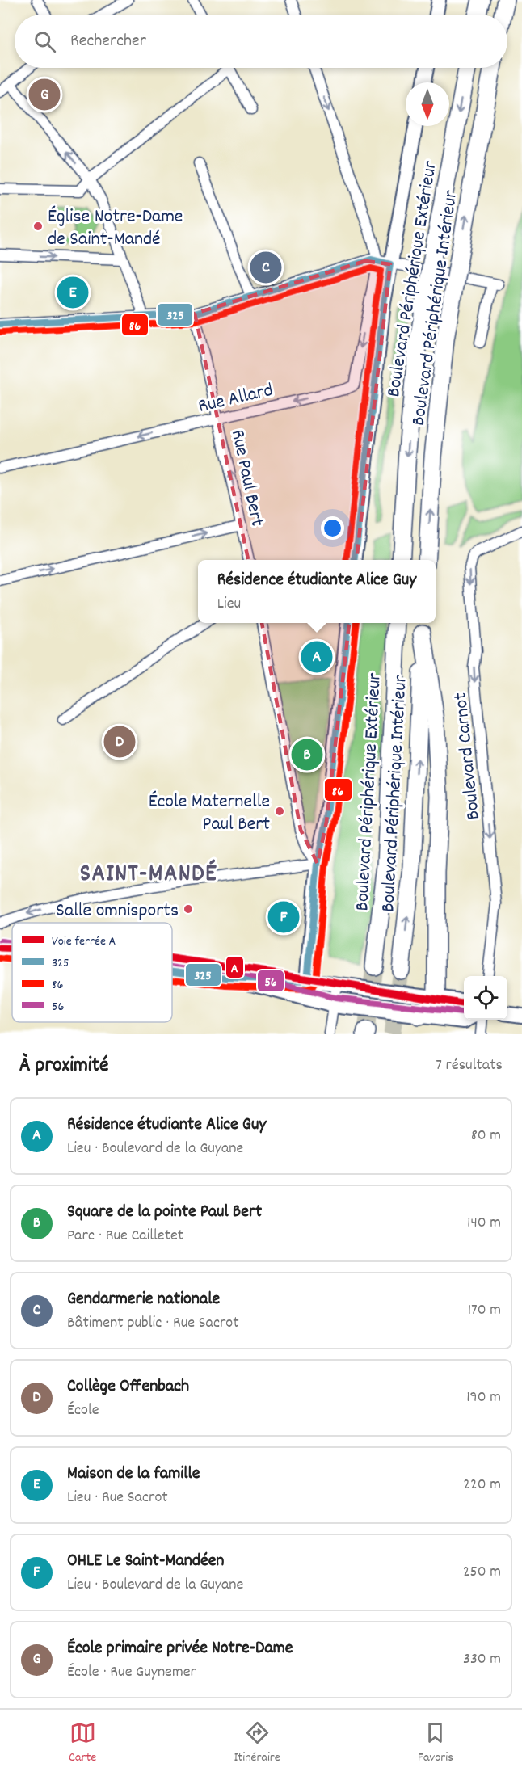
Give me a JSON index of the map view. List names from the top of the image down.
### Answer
{
  "streets": {
    "highway": ["Boulevard Périphérique Extérieur", "Boulevard Périphérique Intérieur"],
    "street": ["Rue Allard", "Rue Paul Bert", "Boulevard Carnot"]
  },
  "crossings": [
    ["Rue Allard", "Rue Paul Bert"]
  ],
  "one_way": [
    "Boulevard Périphérique Extérieur",
    "Rue Allard",
    "Rue Paul Bert",
    "Boulevard Carnot"
  ],
  "districts": ["SAINT-MANDÉ"],
  "places": ["Église Notre-Dame de Saint-Mandé", "École Maternelle Paul Bert", "Salle omnisports"],
  "lines": [
    "transit line 325",
    "transit line 86",
    "transit line 56",
    "rail line A"
  ],
  "legend": [
    "Voie ferrée A",
    "325",
    "86",
    "56"
  ],
  "north": "bottom",
  "page": {
    "search": "Rechercher",
    "pins": [
      "G",
      "C",
      "E",
      "A",
      "D",
      "B",
      "F"
    ],
    "popup": ["Résidence étudiante Alice Guy", "Lieu"],
    "heading": ["À proximité", "7 résultats"],
    "list": [
      {
        "mark": "A",
        "name": "Résidence étudiante Alice Guy",
        "note": "Lieu · Boulevard de la Guyane",
        "value": "80 m"
      },
      {
        "mark": "B",
        "name": "Square de la pointe Paul Bert",
        "note": "Parc · Rue Cailletet",
        "value": "140 m"
      },
      {
        "mark": "C",
        "name": "Gendarmerie nationale",
        "note": "Bâtiment public · Rue Sacrot",
        "value": "170 m"
      },
      {
        "mark": "D",
        "name": "Collège Offenbach",
        "note": "École",
        "value": "190 m"
      },
      {
        "mark": "E",
        "name": "Maison de la famille",
        "note": "Lieu · Rue Sacrot",
        "value": "220 m"
      },
      {
        "mark": "F",
        "name": "OHLE Le Saint-Mandéen",
        "note": "Lieu · Boulevard de la Guyane",
        "value": "250 m"
      },
      {
        "mark": "G",
        "name": "École primaire privée Notre-Dame",
        "note": "École · Rue Guynemer",
        "value": "330 m"
      }
    ],
    "nav": ["Carte", "Itinéraire", "Favoris"]
  }
}
